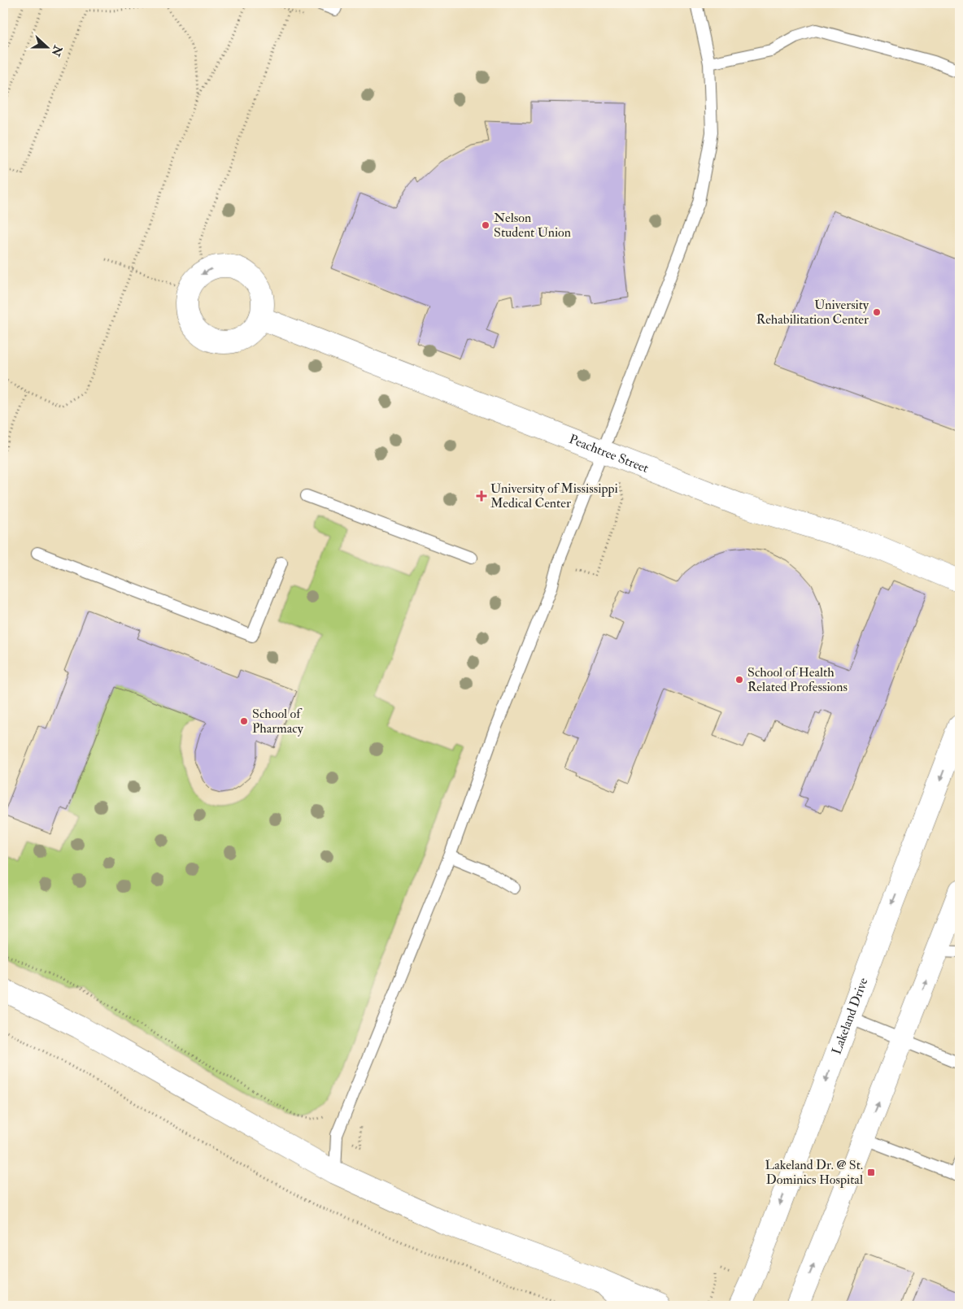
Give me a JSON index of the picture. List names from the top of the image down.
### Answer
{
  "streets": {
    "street": ["Peachtree Street", "Lakeland Drive"]
  },
  "places": {
    "other": [
      "Nelson Student Union",
      "University Rehabilitation Center",
      "School of Health Related Professions",
      "School of Pharmacy"
    ],
    "health": ["University of Mississippi Medical Center"],
    "transit": ["Lakeland Dr. @ St. Dominics Hospital"]
  },
  "north": "right"
}
